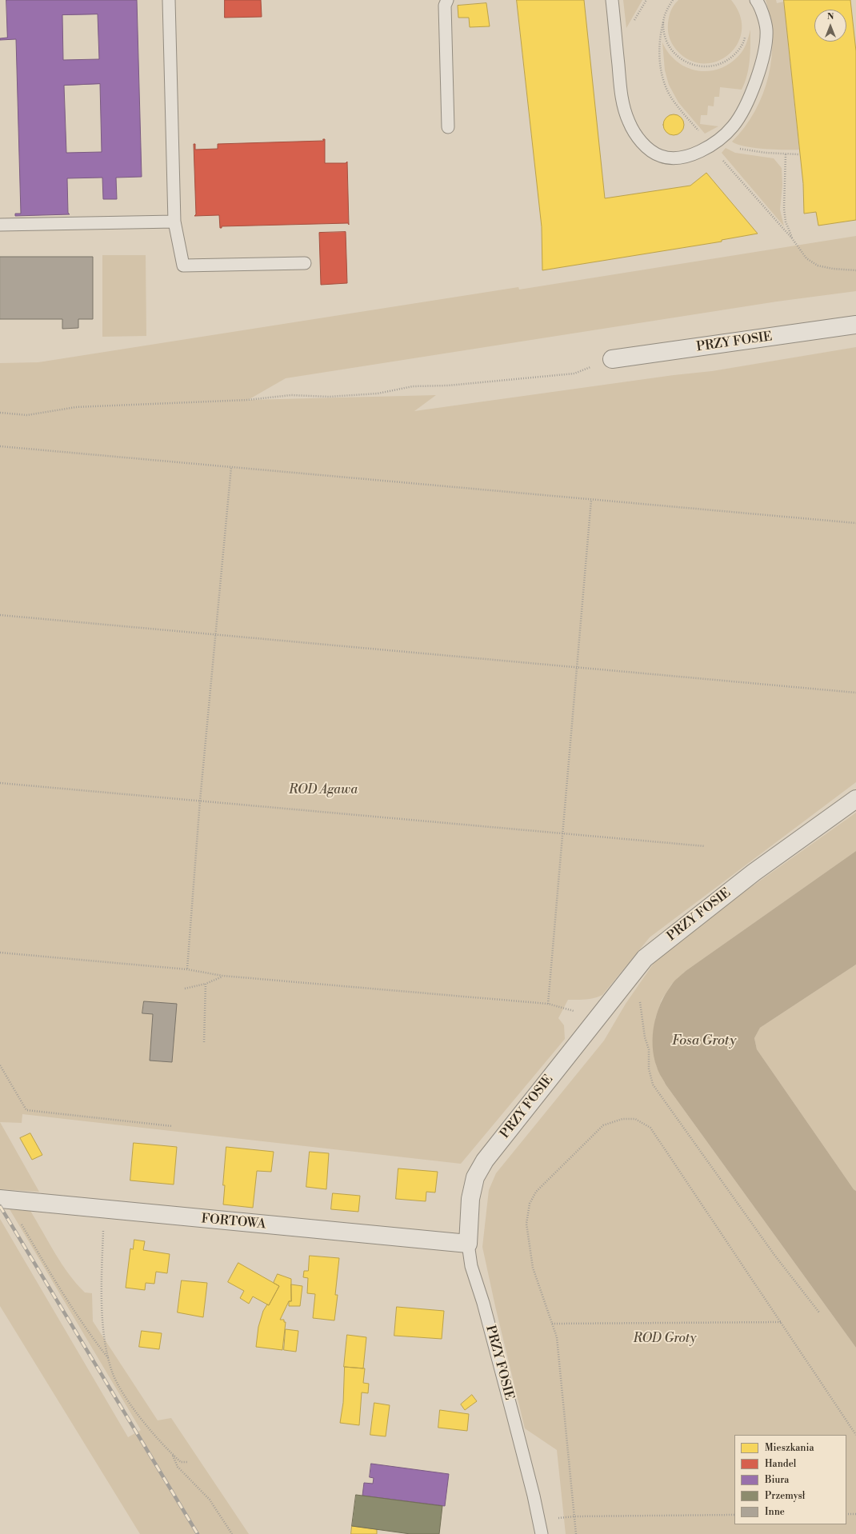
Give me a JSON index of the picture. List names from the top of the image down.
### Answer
{
  "streets": {
    "street": ["PRZY FOSIE", "FORTOWA"]
  },
  "crossings": [
    ["PRZY FOSIE", "FORTOWA"]
  ],
  "water": ["Fosa Groty"],
  "parks": ["ROD Agawa", "ROD Groty"],
  "legend": [
    "Mieszkania",
    "Handel",
    "Biura",
    "Przemysł",
    "Inne"
  ],
  "north": "top"
}
